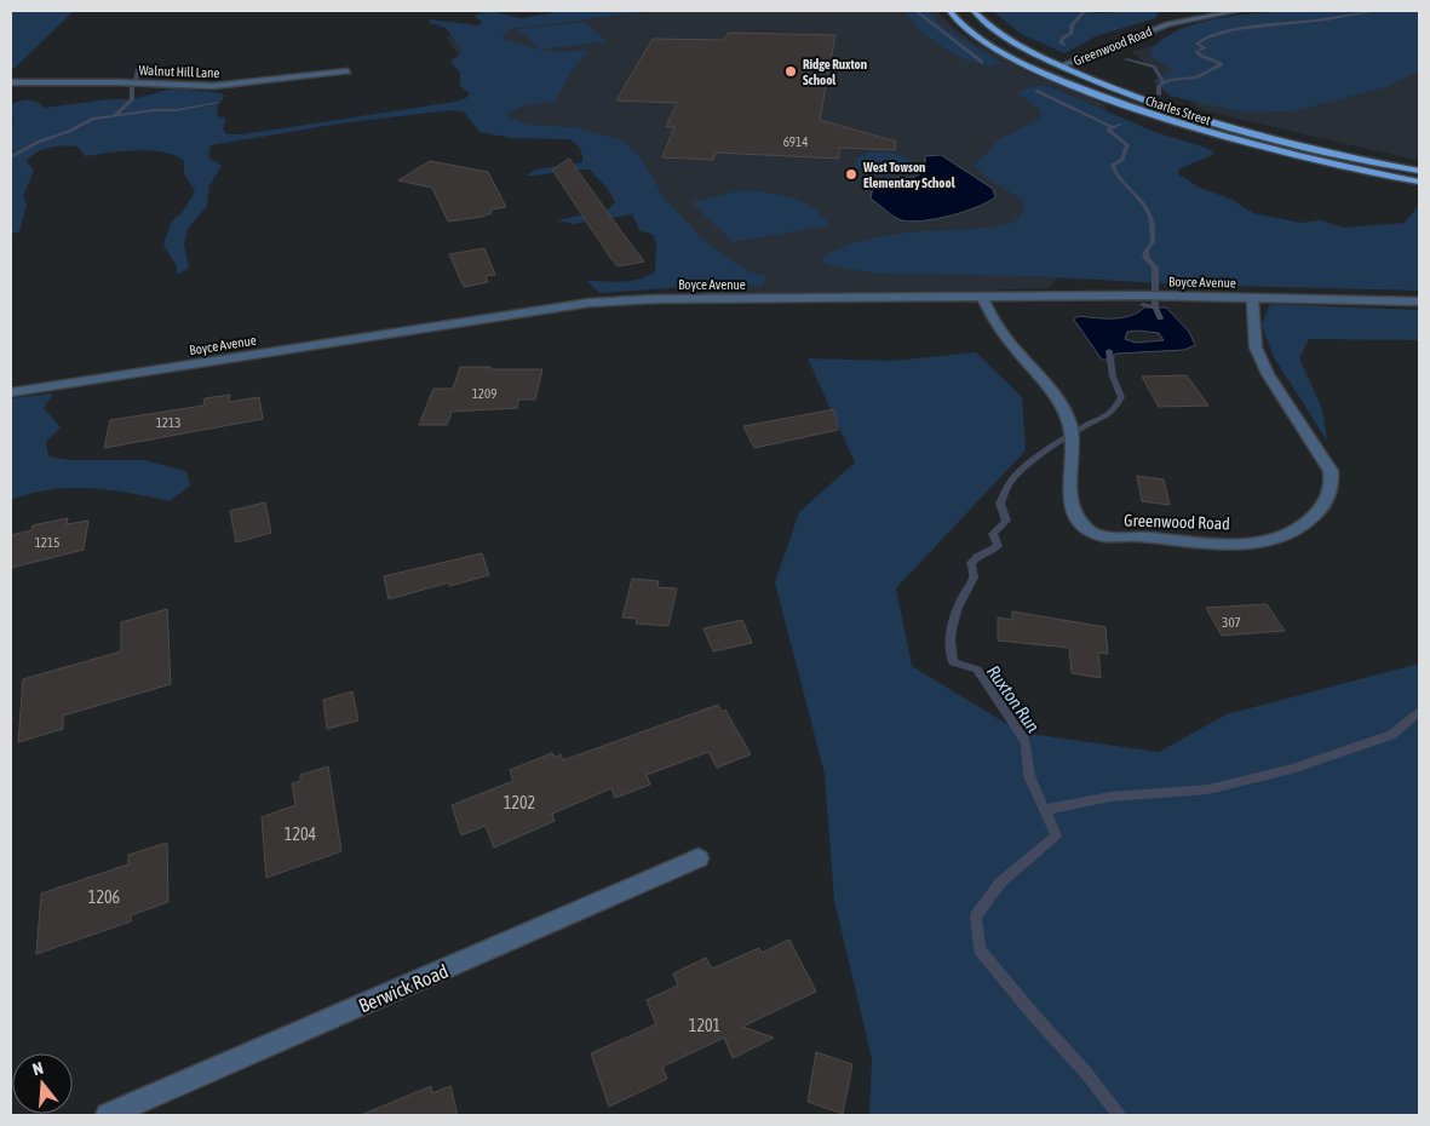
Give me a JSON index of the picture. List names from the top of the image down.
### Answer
{
  "streets": {
    "main road": ["Charles Street"],
    "street": [
      "Greenwood Road",
      "Walnut Hill Lane",
      "Boyce Avenue",
      "Berwick Road"
    ]
  },
  "crossings": [
    ["Greenwood Road", "Charles Street"],
    ["Greenwood Road", "Boyce Avenue"]
  ],
  "water": ["Ruxton Run"],
  "places": ["Ridge Ruxton School", "West Towson Elementary School"],
  "house_numbers": [
    "6914",
    "1209",
    "1213",
    "1215",
    "307",
    "1202",
    "1204",
    "1206",
    "1201"
  ],
  "north": "top"
}
